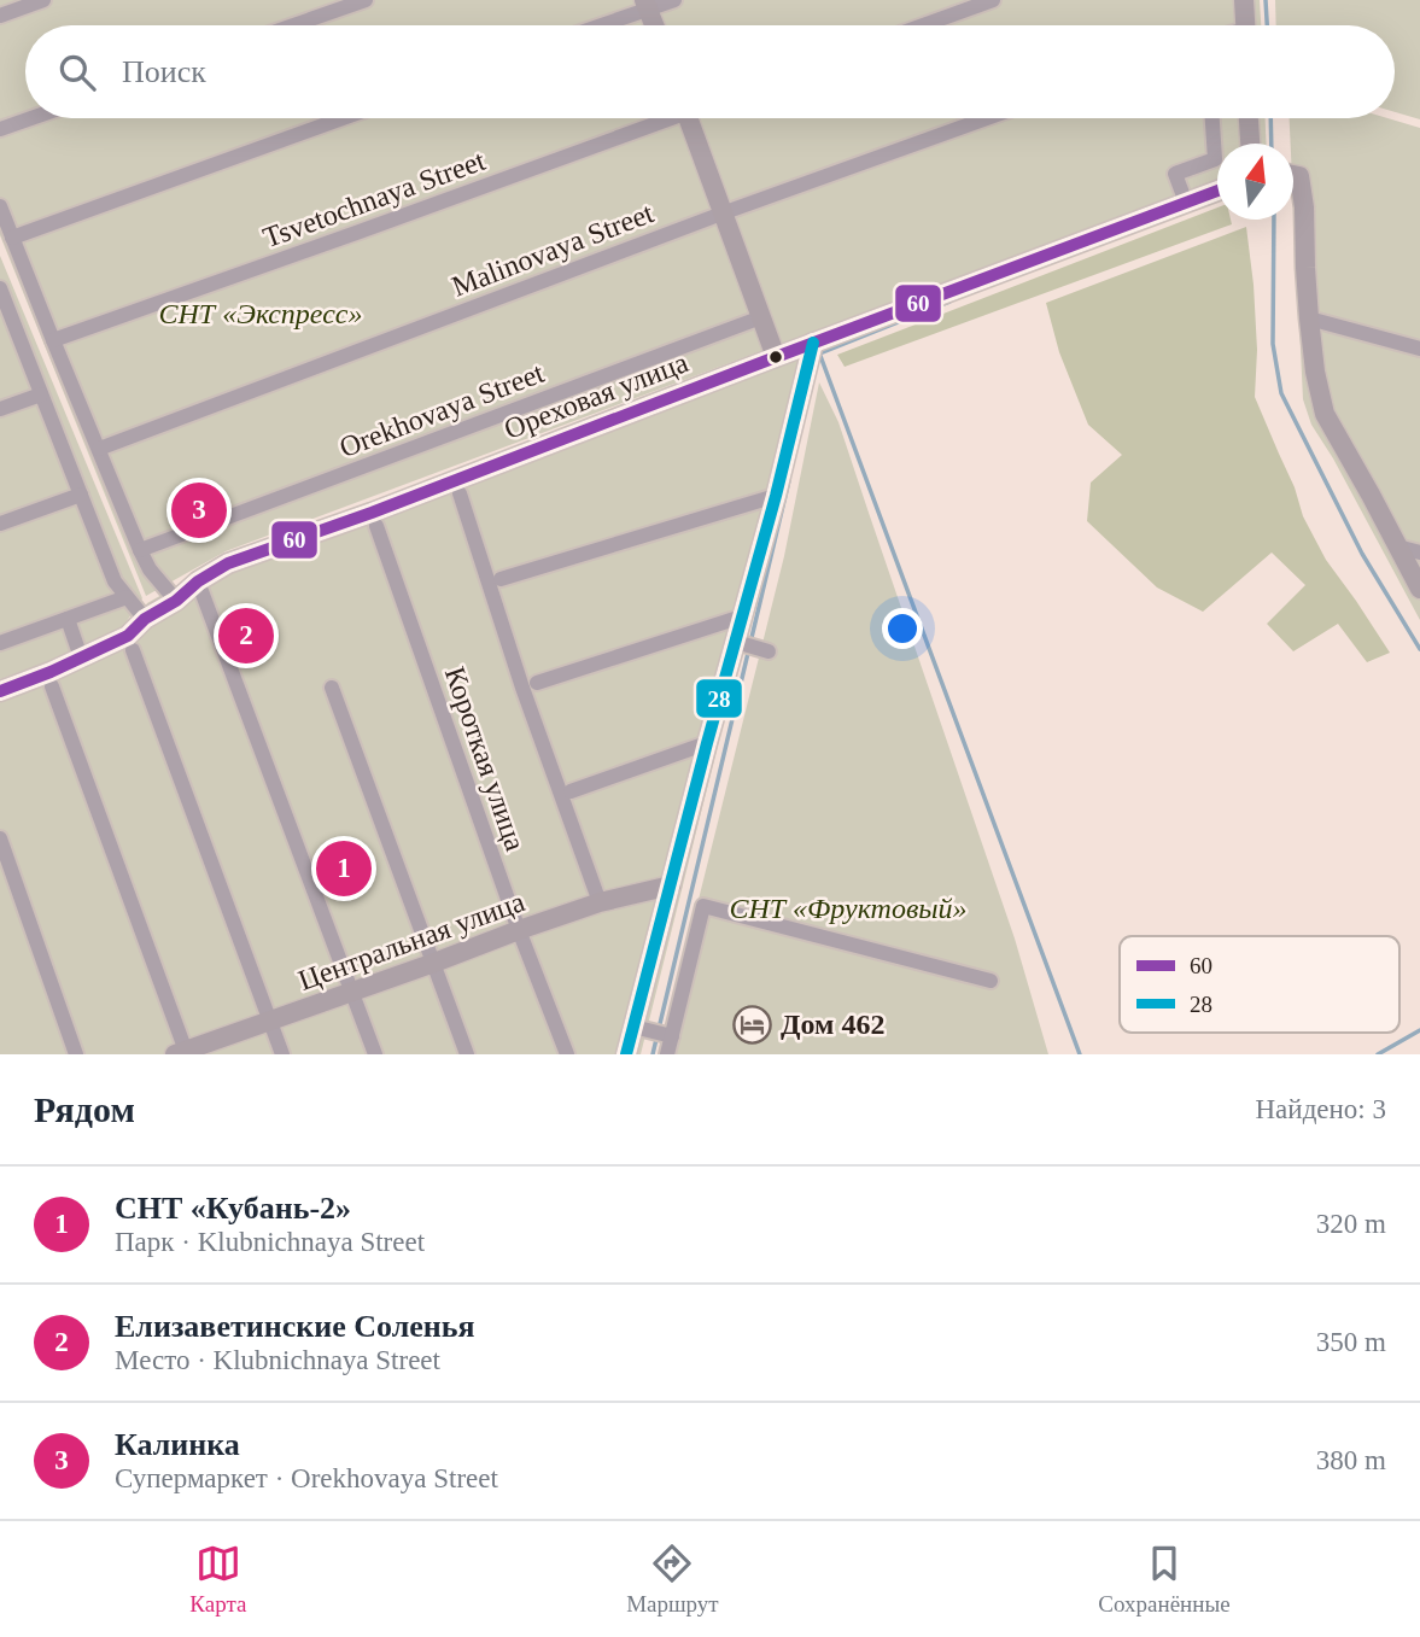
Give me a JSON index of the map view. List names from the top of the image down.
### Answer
{
  "streets": {
    "street": [
      "Tsvetochnaya Street",
      "Malinovaya Street",
      "Ореховая улица",
      "Orekhovaya Street",
      "Короткая улица",
      "Центральная улица"
    ]
  },
  "crossings": [
    ["Короткая улица", "Центральная улица"]
  ],
  "parks": ["СНТ «Экспресс»", "СНТ «Фруктовый»"],
  "places": {
    "hotel": ["Дом 462"]
  },
  "lines": ["transit line 60", "transit line 28"],
  "legend": ["60", "28"],
  "north": "top",
  "page": {
    "search": "Поиск",
    "pins": ["3", "2", "1"],
    "heading": ["Рядом", "Найдено: 3"],
    "list": [
      {
        "mark": "1",
        "name": "СНТ «Кубань-2»",
        "note": "Парк · Klubnichnaya Street",
        "value": "320 m"
      },
      {
        "mark": "2",
        "name": "Елизаветинские Соленья",
        "note": "Место · Klubnichnaya Street",
        "value": "350 m"
      },
      {
        "mark": "3",
        "name": "Калинка",
        "note": "Супермаркет · Orekhovaya Street",
        "value": "380 m"
      }
    ],
    "nav": ["Карта", "Маршрут", "Сохранённые"]
  }
}
